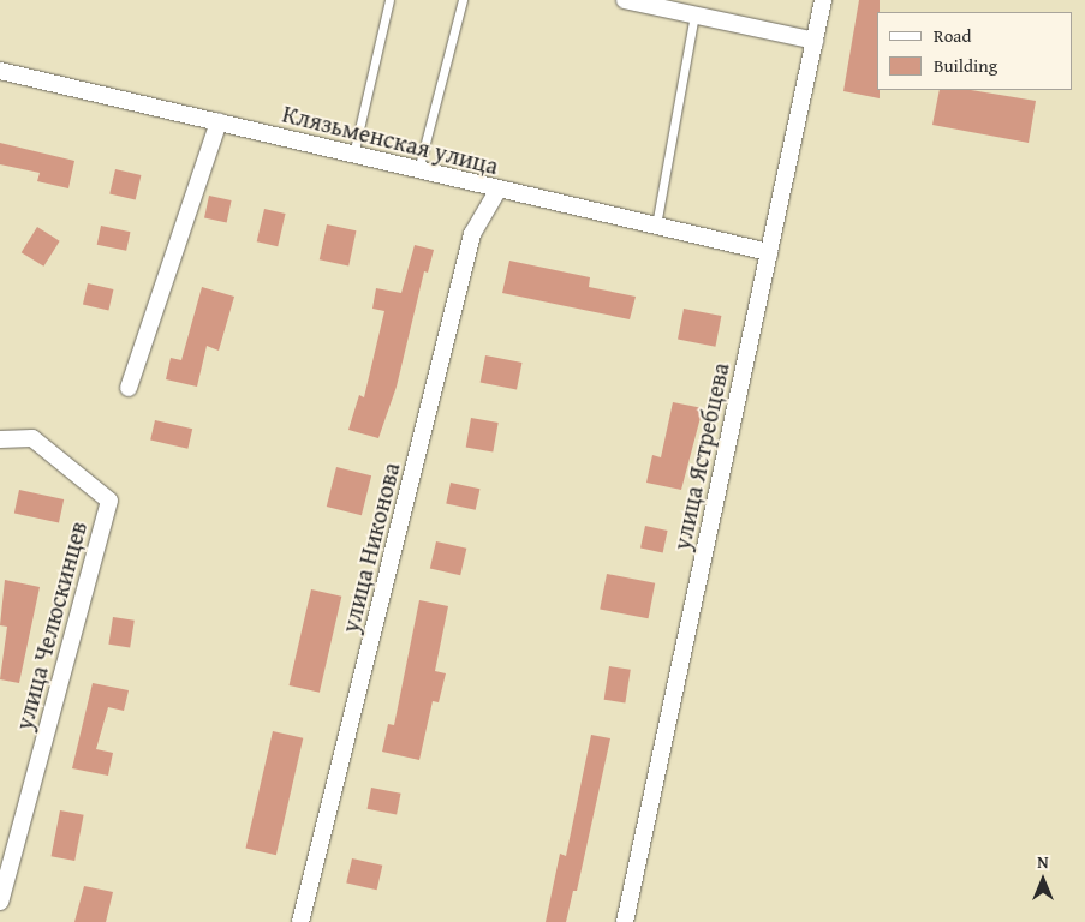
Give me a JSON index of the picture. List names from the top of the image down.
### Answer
{
  "streets": {
    "street": [
      "Клязьменская улица",
      "улица Ястребцева",
      "улица Никонова",
      "улица Челюскинцев"
    ]
  },
  "crossings": [
    ["Клязьменская улица", "улица Ястребцева"],
    ["Клязьменская улица", "улица Никонова"]
  ],
  "legend": ["Road", "Building"],
  "north": "top"
}
